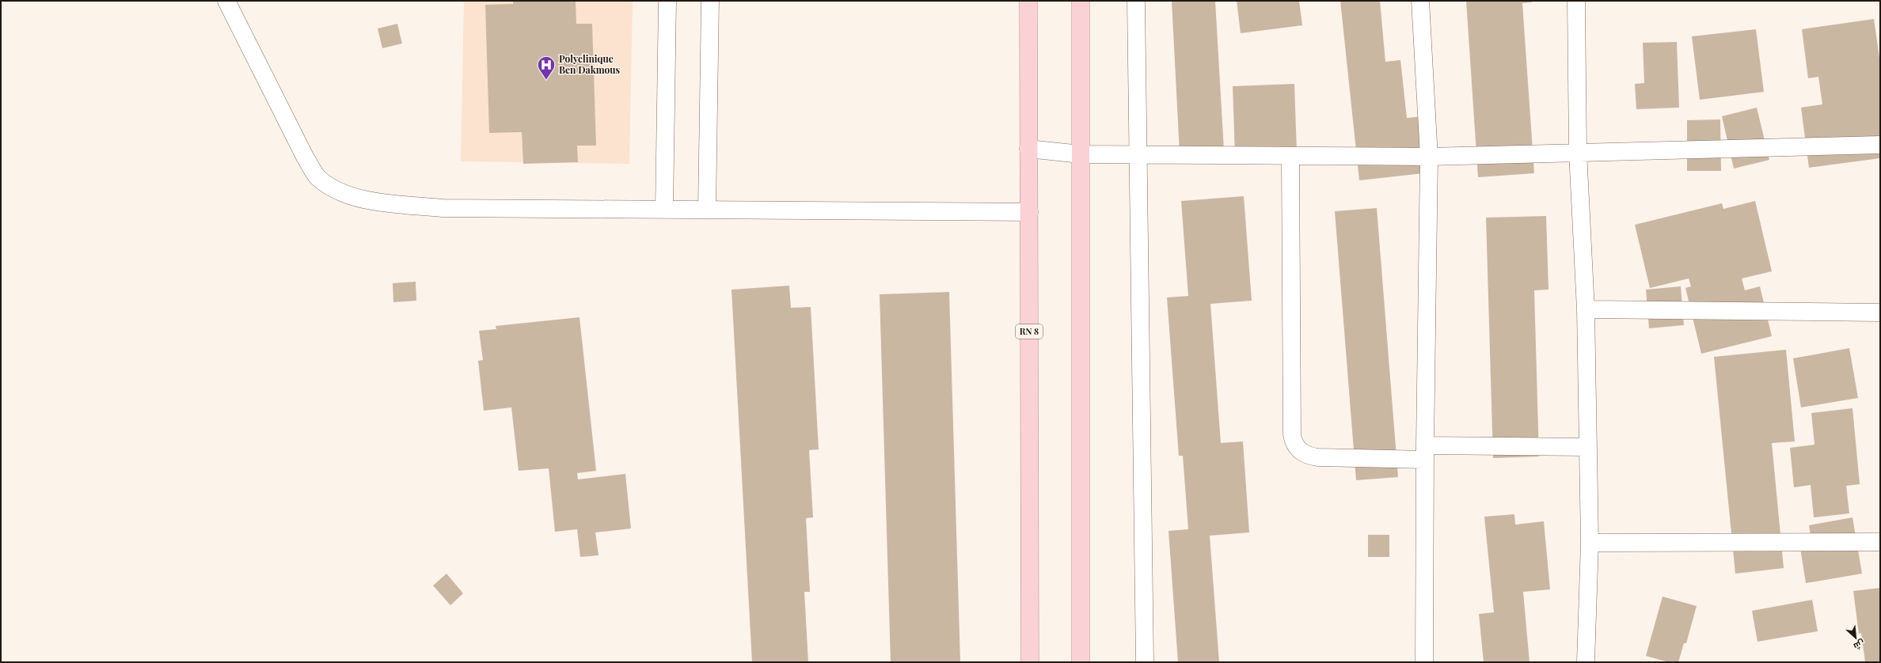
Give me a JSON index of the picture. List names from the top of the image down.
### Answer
{
  "streets": {
    "highway": ["RN 8"]
  },
  "places": {
    "hospital": ["Polyclinique Ben Dakmous"]
  },
  "north": "bottom right"
}
